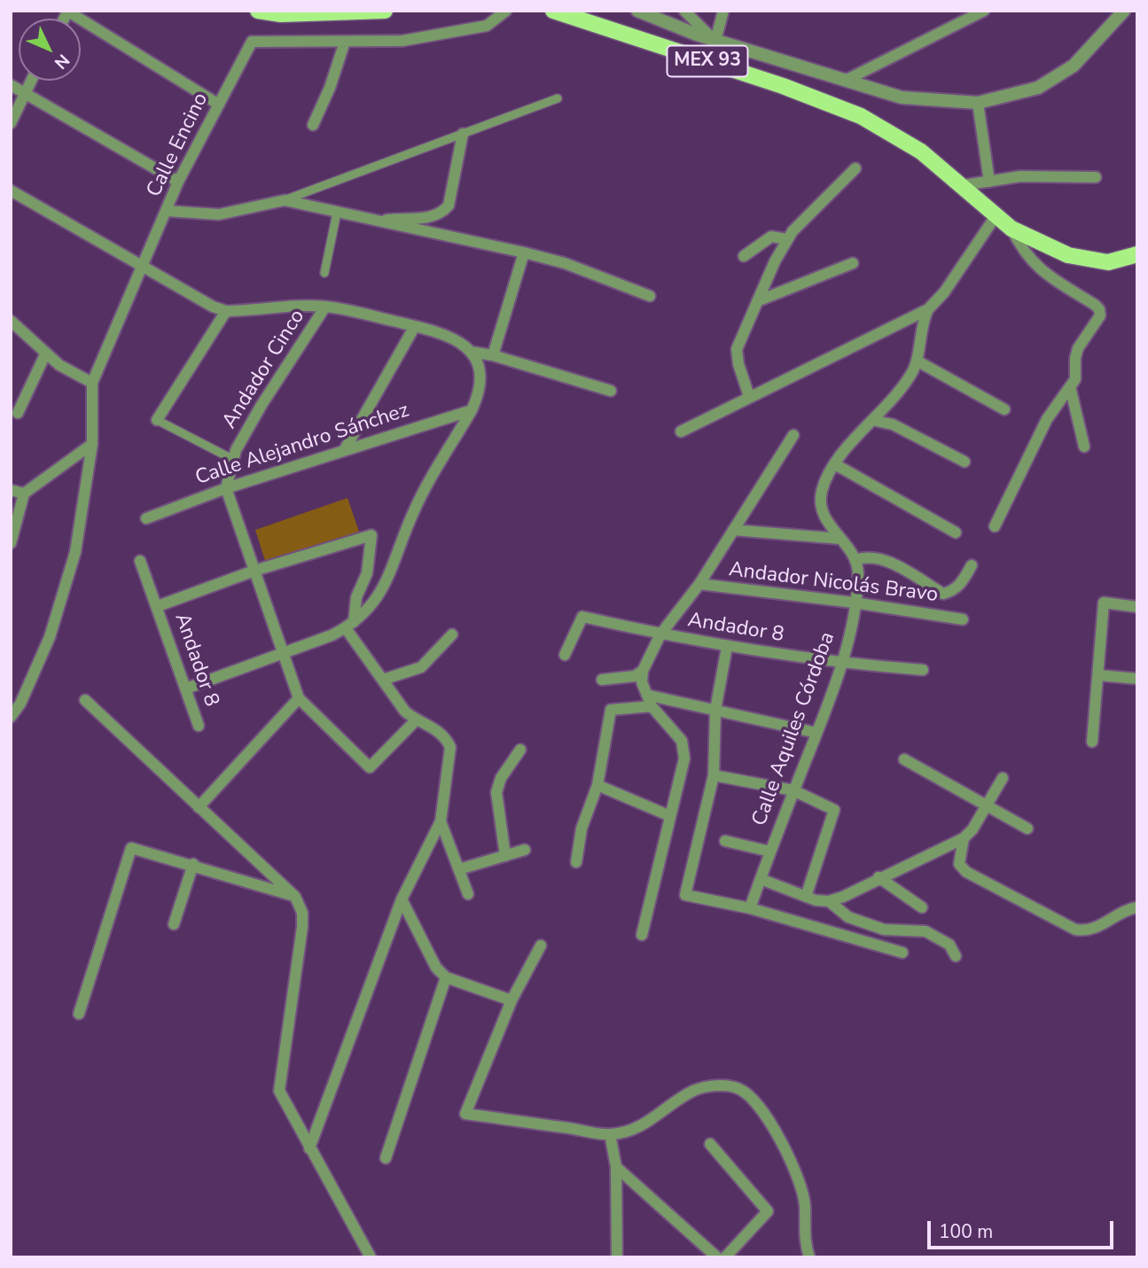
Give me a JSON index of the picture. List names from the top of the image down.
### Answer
{
  "streets": {
    "main road": ["MEX 93"],
    "street": [
      "Calle Encino",
      "Andador Cinco",
      "Calle Alejandro Sánchez",
      "Andador Nicolás Bravo",
      "Andador 8",
      "Calle Aquiles Córdoba"
    ]
  },
  "crossings": [
    ["Andador Cinco", "Calle Alejandro Sánchez"],
    ["Andador Nicolás Bravo", "Calle Aquiles Córdoba"],
    ["Andador 8", "Calle Aquiles Córdoba"]
  ],
  "scale_bar": "100 m",
  "north": "bottom right"
}
